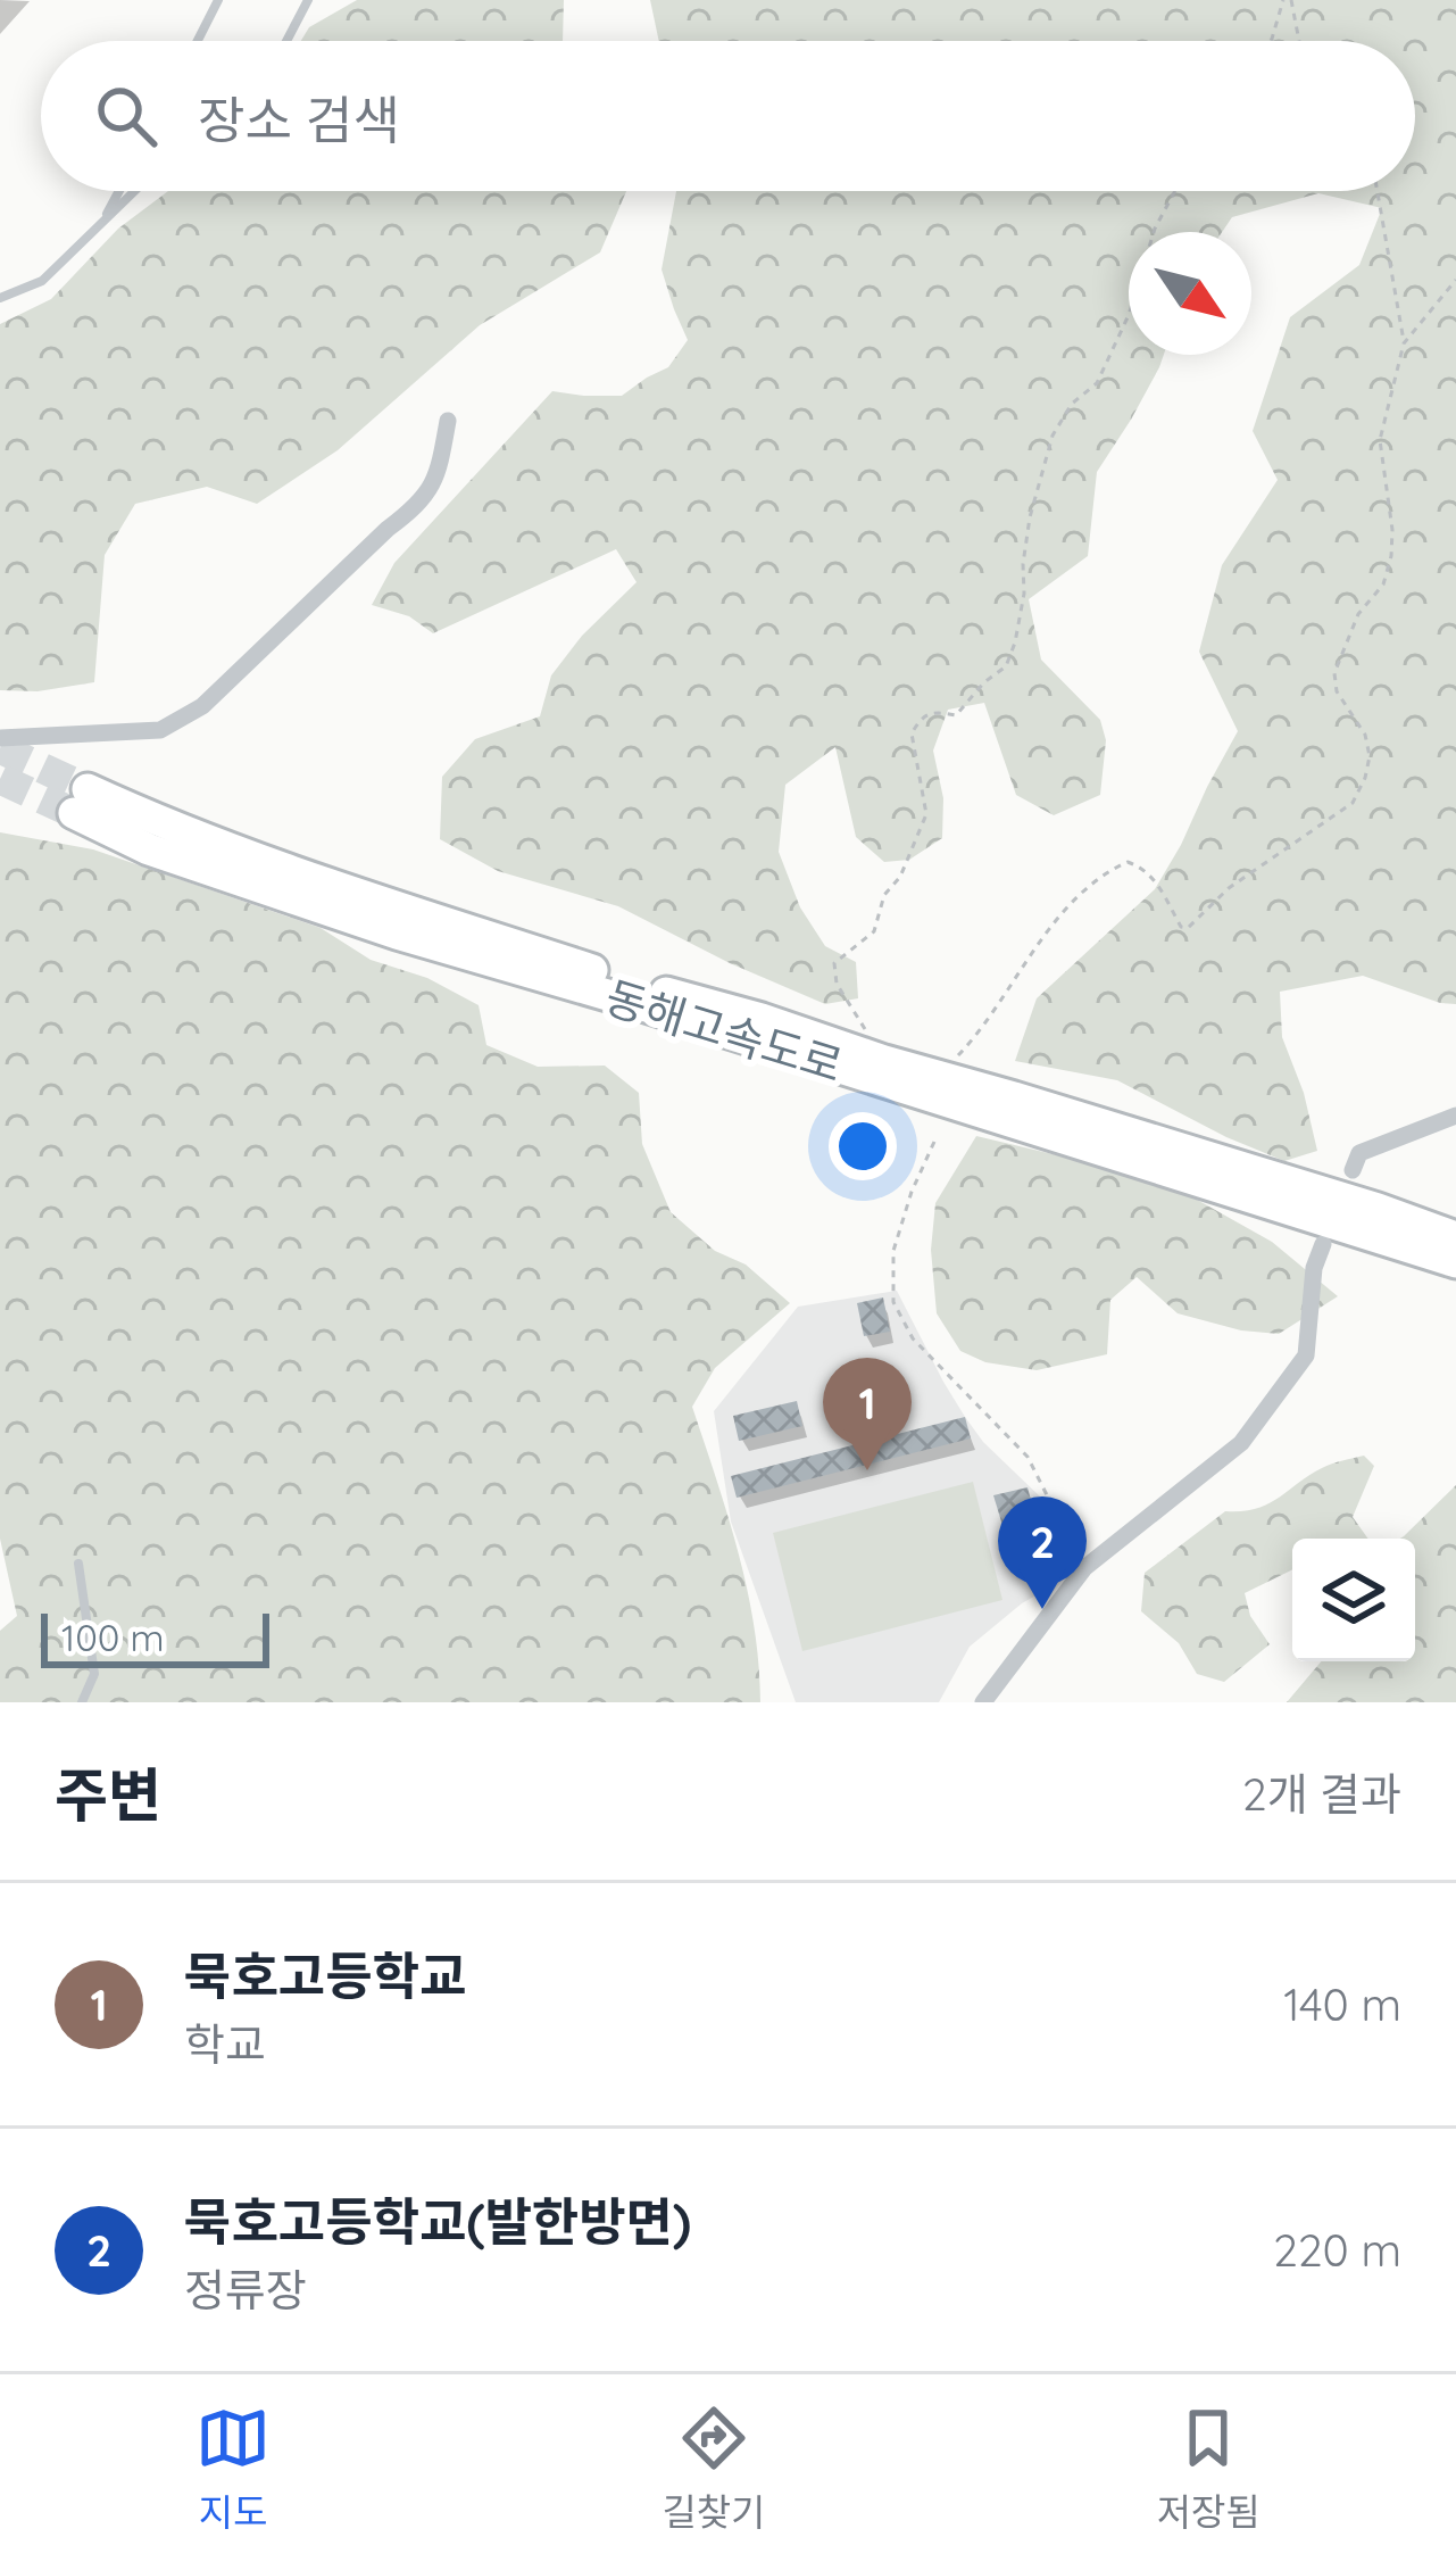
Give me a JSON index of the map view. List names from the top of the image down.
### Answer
{
  "streets": {
    "highway": ["동해고속도로"]
  },
  "scale_bar": "100 m",
  "north": "bottom right",
  "page": {
    "search": "장소 검색",
    "pins": ["1", "2"],
    "scale": "100 m",
    "heading": ["주변", "2개 결과"],
    "list": [
      {
        "mark": "1",
        "name": "묵호고등학교",
        "note": "학교",
        "value": "140 m"
      },
      {
        "mark": "2",
        "name": "묵호고등학교(발한방면)",
        "note": "정류장",
        "value": "220 m"
      }
    ],
    "nav": ["지도", "길찾기", "저장됨"]
  }
}
